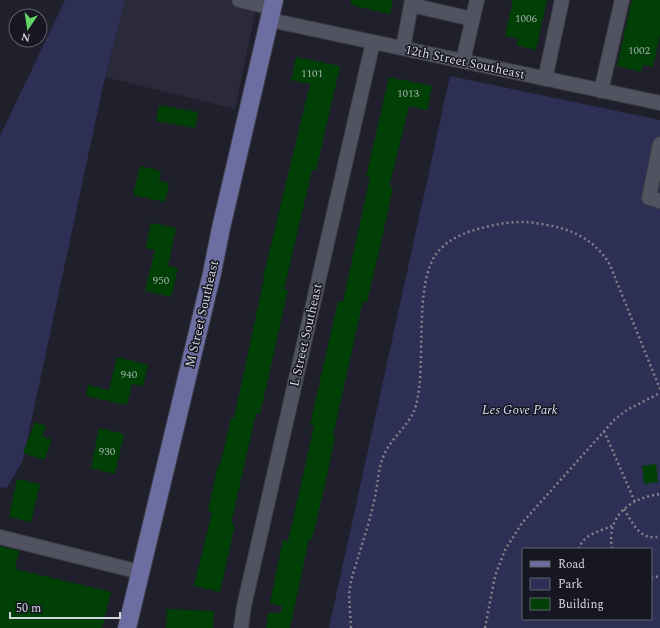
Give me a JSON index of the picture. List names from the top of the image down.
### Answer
{
  "streets": {
    "main road": ["M Street Southeast"],
    "street": ["12th Street Southeast", "L Street Southeast"]
  },
  "crossings": [
    ["12th Street Southeast", "M Street Southeast"],
    ["12th Street Southeast", "L Street Southeast"]
  ],
  "parks": ["Les Gove Park"],
  "house_numbers": [
    "1006",
    "1002",
    "1101",
    "1013",
    "950",
    "940",
    "930"
  ],
  "legend": ["Road", "Park", "Building"],
  "scale_bar": "50 m",
  "north": "bottom"
}
